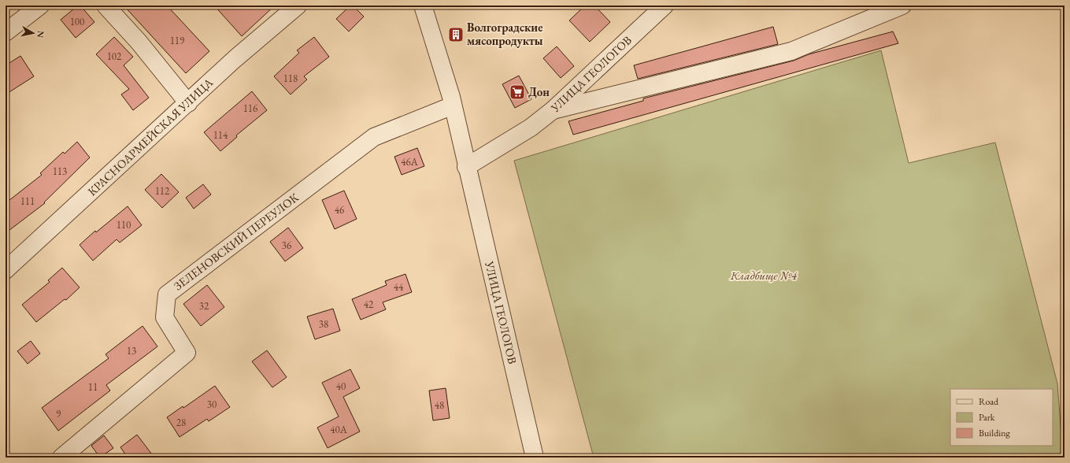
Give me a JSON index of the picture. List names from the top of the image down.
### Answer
{
  "streets": {
    "street": ["УЛИЦА ГЕОЛОГОВ", "КРАСНОАРМЕЙСКАЯ УЛИЦА", "ЗЕЛЕНОВСКИЙ ПЕРЕУЛОК"]
  },
  "crossings": [
    ["УЛИЦА ГЕОЛОГОВ", "ЗЕЛЕНОВСКИЙ ПЕРЕУЛОК"]
  ],
  "parks": ["Кладбище №4"],
  "places": {
    "building": ["Волгоградские мясопродукты"],
    "supermarket": ["Дон"]
  },
  "house_numbers": [
    "100",
    "119",
    "102",
    "118",
    "116",
    "114",
    "46А",
    "113",
    "112",
    "111",
    "46",
    "110",
    "36",
    "44",
    "42",
    "32",
    "38",
    "13",
    "40",
    "11",
    "30",
    "48",
    "9",
    "28",
    "40А"
  ],
  "legend": ["Road", "Park", "Building"],
  "north": "right"
}
